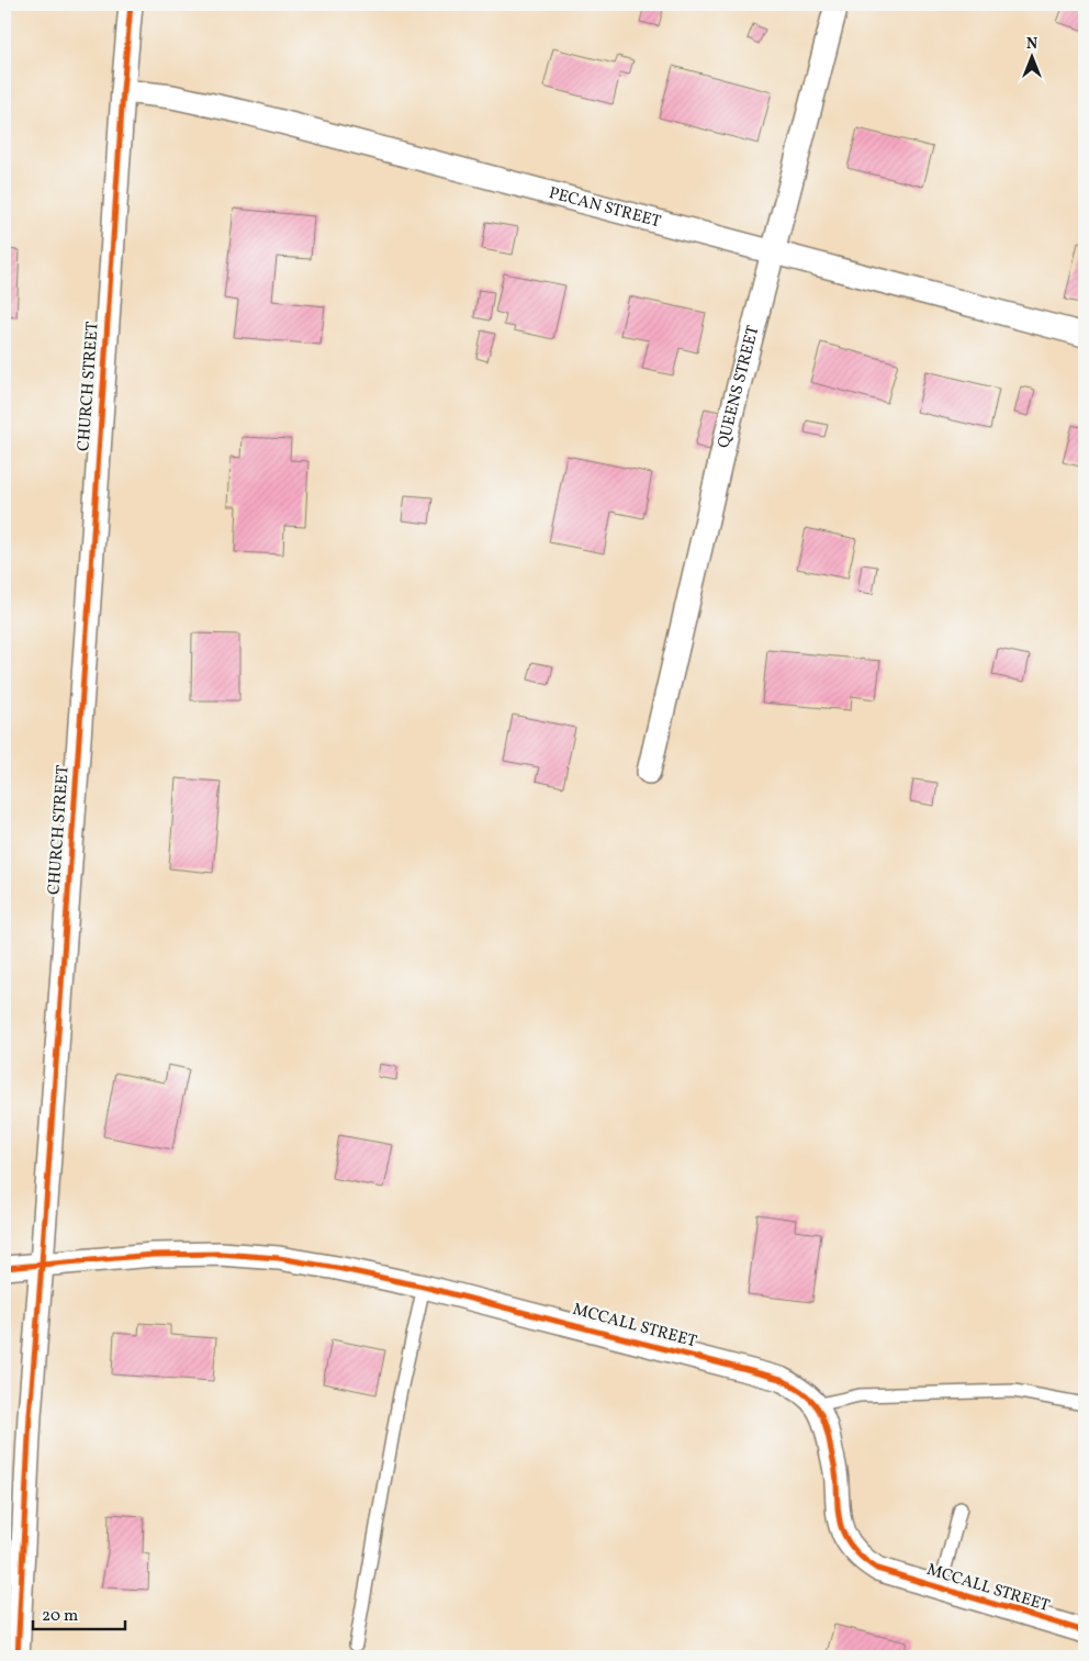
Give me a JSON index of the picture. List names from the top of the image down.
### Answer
{
  "streets": {
    "street": [
      "PECAN STREET",
      "CHURCH STREET",
      "QUEENS STREET",
      "MCCALL STREET"
    ]
  },
  "crossings": [
    ["PECAN STREET", "CHURCH STREET"],
    ["PECAN STREET", "QUEENS STREET"],
    ["CHURCH STREET", "MCCALL STREET"]
  ],
  "scale_bar": "20 m",
  "north": "top"
}
